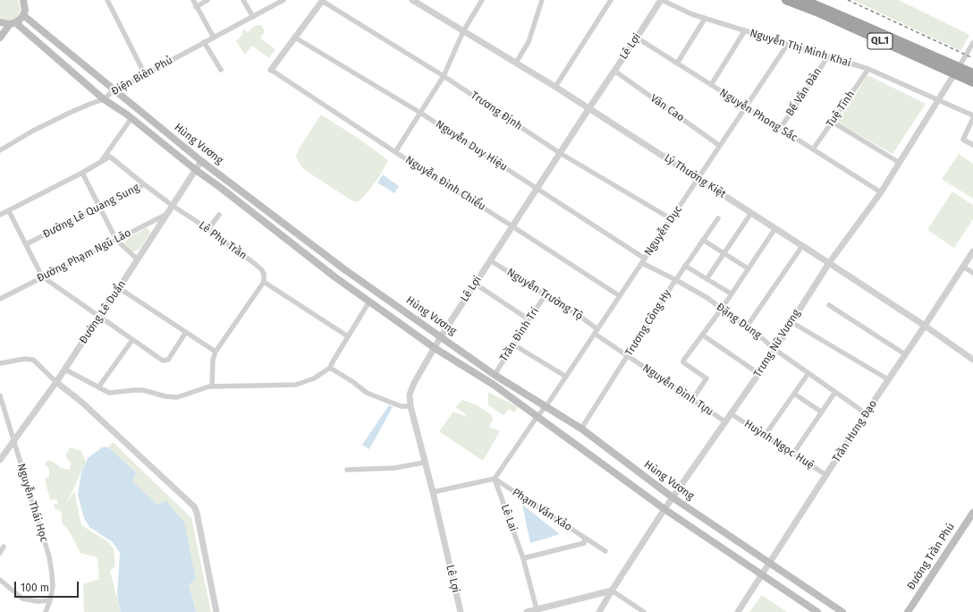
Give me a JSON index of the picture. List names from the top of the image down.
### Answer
{
  "streets": {
    "highway": ["QL.1"],
    "main road": ["Hùng Vương", "Đường Trần Phú"],
    "street": [
      "Lê Lợi",
      "Nguyễn Thị Minh Khai",
      "Điện Biên Phủ",
      "Bế Văn Đàn",
      "Văn Cao",
      "Tuệ Tĩnh",
      "Trương Định",
      "Nguyễn Phong Sắc",
      "Nguyễn Duy Hiệu",
      "Lý Thường Kiệt",
      "Nguyễn Đình Chiểu",
      "Đường Lê Quang Sung",
      "Nguyễn Dục",
      "Lê Phụ Trần",
      "Đường Phạm Ngũ Lão",
      "Nguyễn Trường Tộ",
      "Đường Lê Duẩn",
      "Đặng Dung",
      "Trương Công Hy",
      "Trần Đình Tri",
      "Trưng Nữ Vương",
      "Nguyễn Đình Tựu",
      "Trần Hưng Đạo",
      "Huỳnh Ngọc Huệ",
      "Nguyễn Thái Học",
      "Phạm Văn Xảo",
      "Lê Lai"
    ]
  },
  "crossings": [
    ["QL.1", "Trưng Nữ Vương"],
    ["Lê Lợi", "Nguyễn Thị Minh Khai"],
    ["Lê Lợi", "Văn Cao"],
    ["Lê Lợi", "Trương Định"],
    ["Lê Lợi", "Nguyễn Phong Sắc"],
    ["Lê Lợi", "Hùng Vương"],
    ["Lê Lợi", "Nguyễn Duy Hiệu"],
    ["Lê Lợi", "Lý Thường Kiệt"],
    ["Lê Lợi", "Nguyễn Đình Chiểu"],
    ["Lê Lợi", "Nguyễn Trường Tộ"],
    ["Nguyễn Thị Minh Khai", "Bế Văn Đàn"],
    ["Nguyễn Thị Minh Khai", "Tuệ Tĩnh"],
    ["Nguyễn Thị Minh Khai", "Nguyễn Dục"],
    ["Nguyễn Thị Minh Khai", "Trưng Nữ Vương"],
    ["Điện Biên Phủ", "Hùng Vương"],
    ["Bế Văn Đàn", "Nguyễn Phong Sắc"],
    ["Văn Cao", "Nguyễn Dục"],
    ["Tuệ Tĩnh", "Nguyễn Phong Sắc"],
    ["Trương Định", "Nguyễn Dục"],
    ["Nguyễn Phong Sắc", "Nguyễn Dục"],
    ["Nguyễn Phong Sắc", "Trưng Nữ Vương"],
    ["Hùng Vương", "Nguyễn Dục"],
    ["Hùng Vương", "Đường Lê Duẩn"],
    ["Hùng Vương", "Trương Công Hy"],
    ["Hùng Vương", "Trần Đình Tri"],
    ["Hùng Vương", "Trưng Nữ Vương"],
    ["Hùng Vương", "Trần Hưng Đạo"],
    ["Nguyễn Duy Hiệu", "Nguyễn Dục"],
    ["Nguyễn Duy Hiệu", "Đặng Dung"],
    ["Lý Thường Kiệt", "Nguyễn Dục"],
    ["Lý Thường Kiệt", "Trưng Nữ Vương"],
    ["Lý Thường Kiệt", "Trần Hưng Đạo"],
    ["Nguyễn Đình Chiểu", "Nguyễn Dục"],
    ["Đường Lê Quang Sung", "Lê Phụ Trần"],
    ["Đường Lê Quang Sung", "Đường Lê Duẩn"],
    ["Nguyễn Dục", "Nguyễn Trường Tộ"],
    ["Nguyễn Dục", "Đặng Dung"],
    ["Nguyễn Dục", "Nguyễn Đình Tựu"],
    ["Lê Phụ Trần", "Đường Lê Duẩn"],
    ["Đường Phạm Ngũ Lão", "Đường Lê Duẩn"],
    ["Nguyễn Trường Tộ", "Trần Đình Tri"],
    ["Nguyễn Trường Tộ", "Nguyễn Đình Tựu"],
    ["Đường Lê Duẩn", "Nguyễn Thái Học"],
    ["Đặng Dung", "Trương Công Hy"],
    ["Đặng Dung", "Trưng Nữ Vương"],
    ["Đặng Dung", "Trần Hưng Đạo"],
    ["Trương Công Hy", "Nguyễn Đình Tựu"],
    ["Trưng Nữ Vương", "Nguyễn Đình Tựu"],
    ["Trưng Nữ Vương", "Huỳnh Ngọc Huệ"],
    ["Trần Hưng Đạo", "Huỳnh Ngọc Huệ"],
    ["Phạm Văn Xảo", "Lê Lai"]
  ],
  "scale_bar": "100 m"
}
